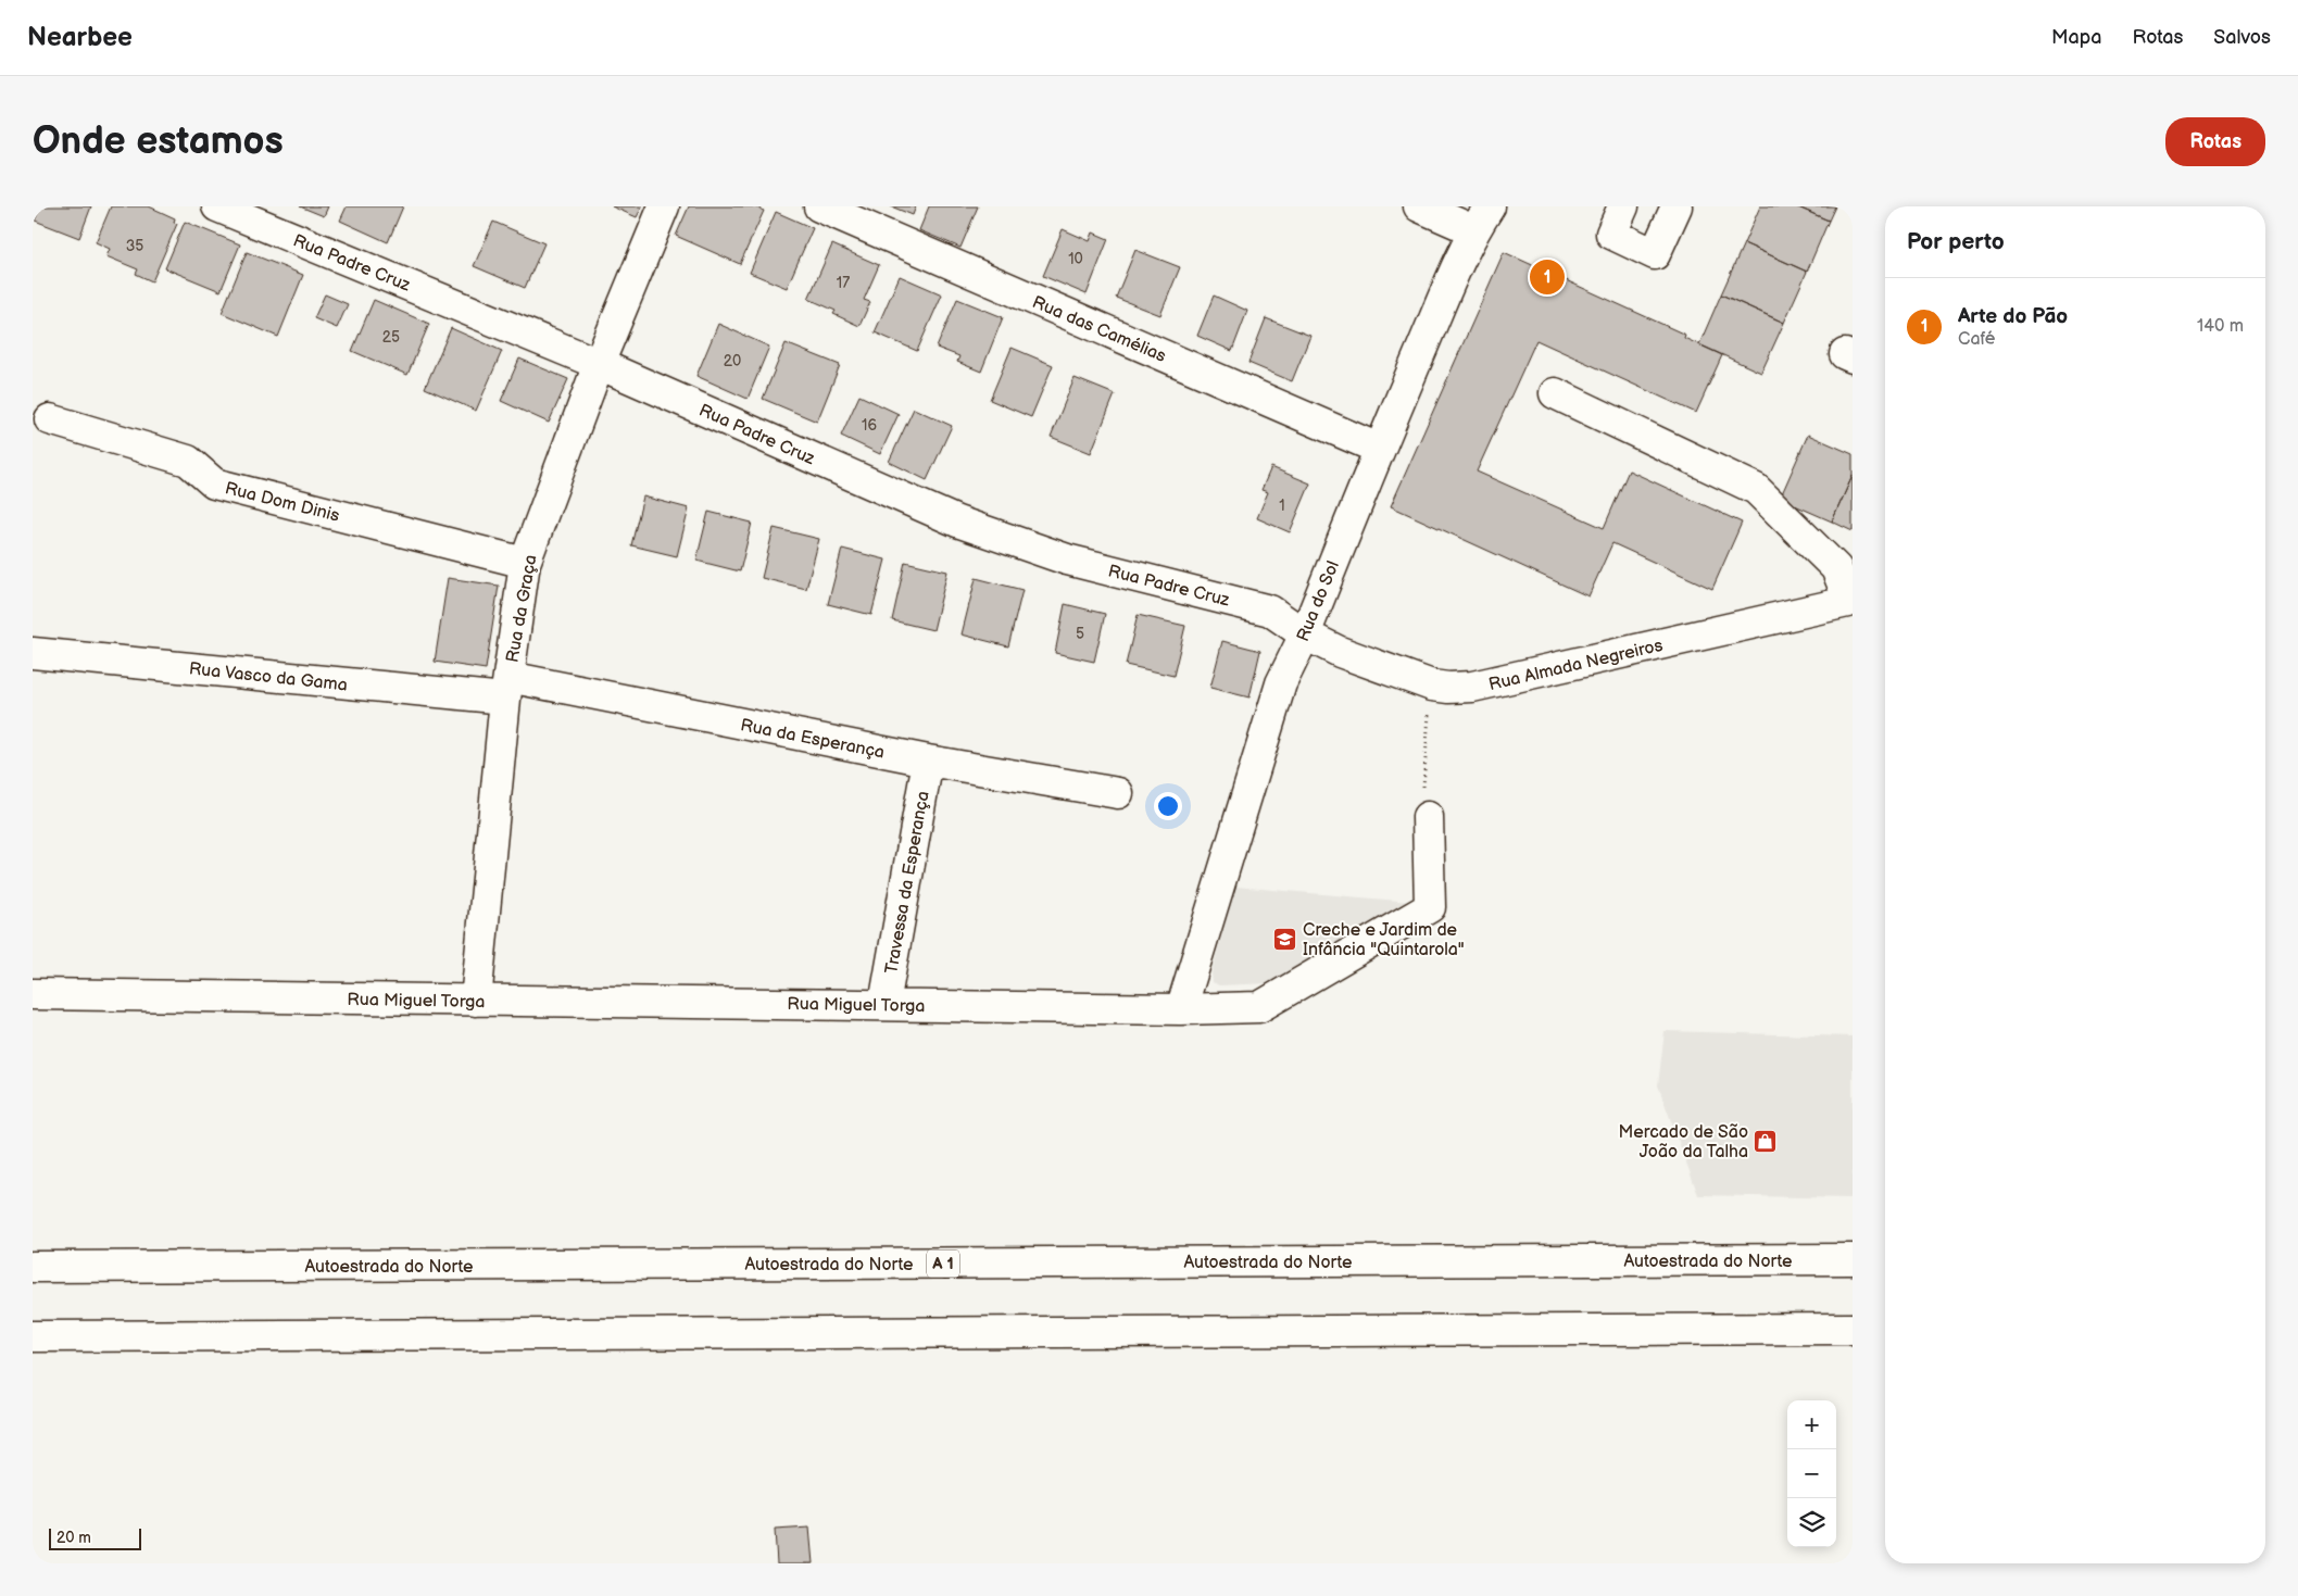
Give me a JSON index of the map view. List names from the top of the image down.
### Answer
{
  "streets": {
    "main road": [
      "Rua Padre Cruz",
      "Rua das Camélias",
      "Rua Dom Dinis",
      "Rua do Sol",
      "Rua da Graça",
      "Rua Almada Negreiros",
      "Rua Vasco da Gama",
      "Rua da Esperança",
      "Travessa da Esperança",
      "Rua Miguel Torga",
      "Autoestrada do Norte",
      "A 1"
    ]
  },
  "crossings": [
    ["Rua Padre Cruz", "Rua do Sol"],
    ["Rua Padre Cruz", "Rua da Graça"],
    ["Rua Padre Cruz", "Rua Almada Negreiros"],
    ["Rua das Camélias", "Rua do Sol"],
    ["Rua Dom Dinis", "Rua da Graça"],
    ["Rua do Sol", "Rua Almada Negreiros"],
    ["Rua do Sol", "Rua Miguel Torga"],
    ["Rua da Graça", "Rua Vasco da Gama"],
    ["Rua da Graça", "Rua da Esperança"],
    ["Rua da Graça", "Rua Miguel Torga"],
    ["Rua Vasco da Gama", "Rua da Esperança"],
    ["Rua da Esperança", "Travessa da Esperança"],
    ["Travessa da Esperança", "Rua Miguel Torga"]
  ],
  "places": {
    "school or university": ["Creche e Jardim de Infância \"Quintarola\""],
    "shop": ["Mercado de São João da Talha"]
  },
  "house_numbers": [
    "35",
    "10",
    "17",
    "25",
    "20",
    "16",
    "1",
    "5"
  ],
  "scale_bar": "20 m",
  "page": {
    "header": "Nearbee",
    "nav": ["Mapa", "Rotas", "Salvos"],
    "buttons": "Rotas",
    "title": "Onde estamos",
    "heading": "Por perto",
    "pins": "1",
    "list": [
      {
        "mark": "1",
        "name": "Arte do Pão",
        "note": "Café",
        "value": "140 m"
      }
    ],
    "map_buttons": ["+", "−"],
    "scale": "20 m"
  }
}
